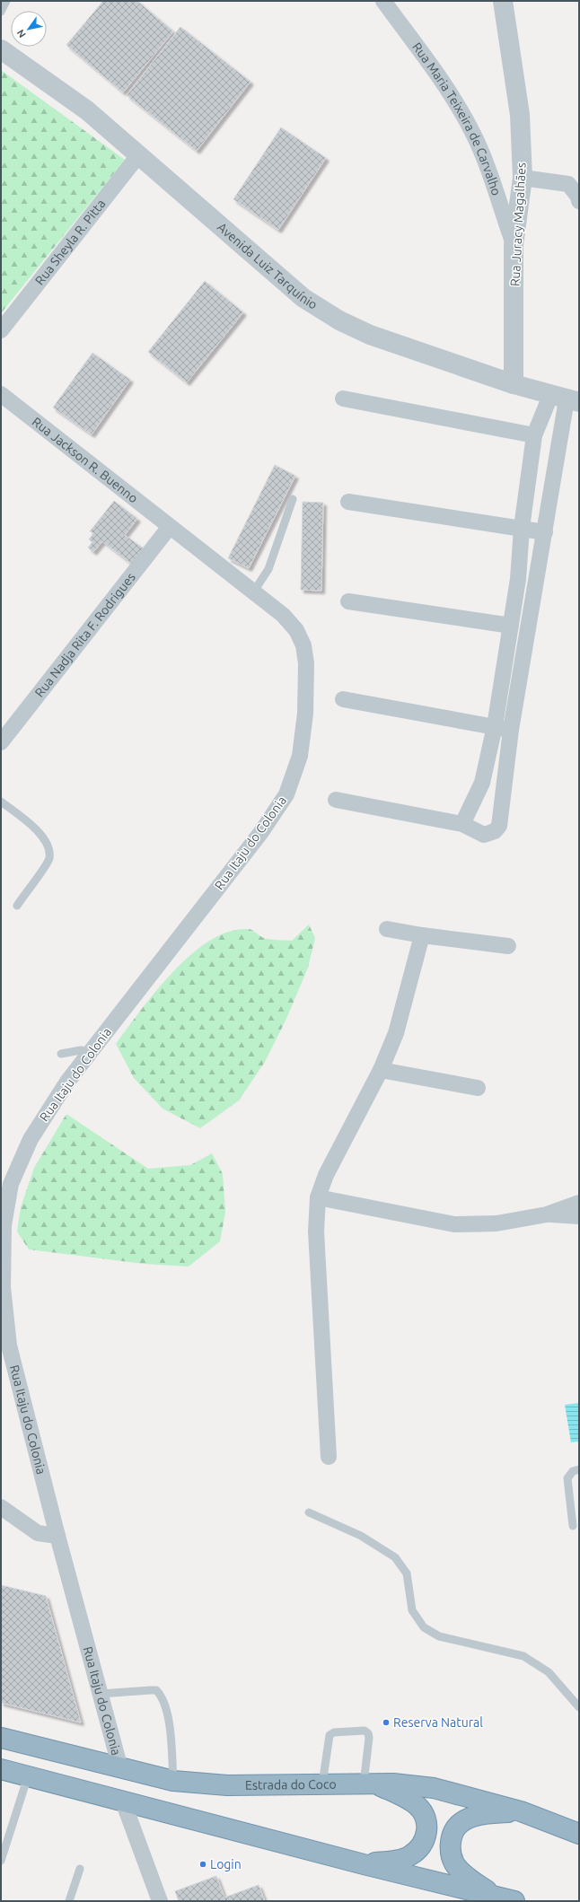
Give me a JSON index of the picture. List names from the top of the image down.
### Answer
{
  "streets": {
    "highway": ["Estrada do Coco"],
    "street": [
      "Rua Maria Teixeira de Carvalho",
      "Rua Juracy Magalhães",
      "Rua Sheyla R. Pitta",
      "Avenida Luiz Tarquínio",
      "Rua Jackson R. Buenno",
      "Rua Nadja Rita F. Rodrigues",
      "Rua Itaju do Colonia"
    ]
  },
  "crossings": [
    ["Rua Maria Teixeira de Carvalho", "Rua Juracy Magalhães"],
    ["Rua Juracy Magalhães", "Avenida Luiz Tarquínio"],
    ["Rua Sheyla R. Pitta", "Avenida Luiz Tarquínio"],
    ["Rua Jackson R. Buenno", "Rua Nadja Rita F. Rodrigues"],
    ["Rua Jackson R. Buenno", "Rua Itaju do Colonia"],
    ["Rua Nadja Rita F. Rodrigues", "Rua Itaju do Colonia"],
    ["Rua Itaju do Colonia", "Estrada do Coco"]
  ],
  "places": ["Reserva Natural", "Login"],
  "north": "bottom left"
}
